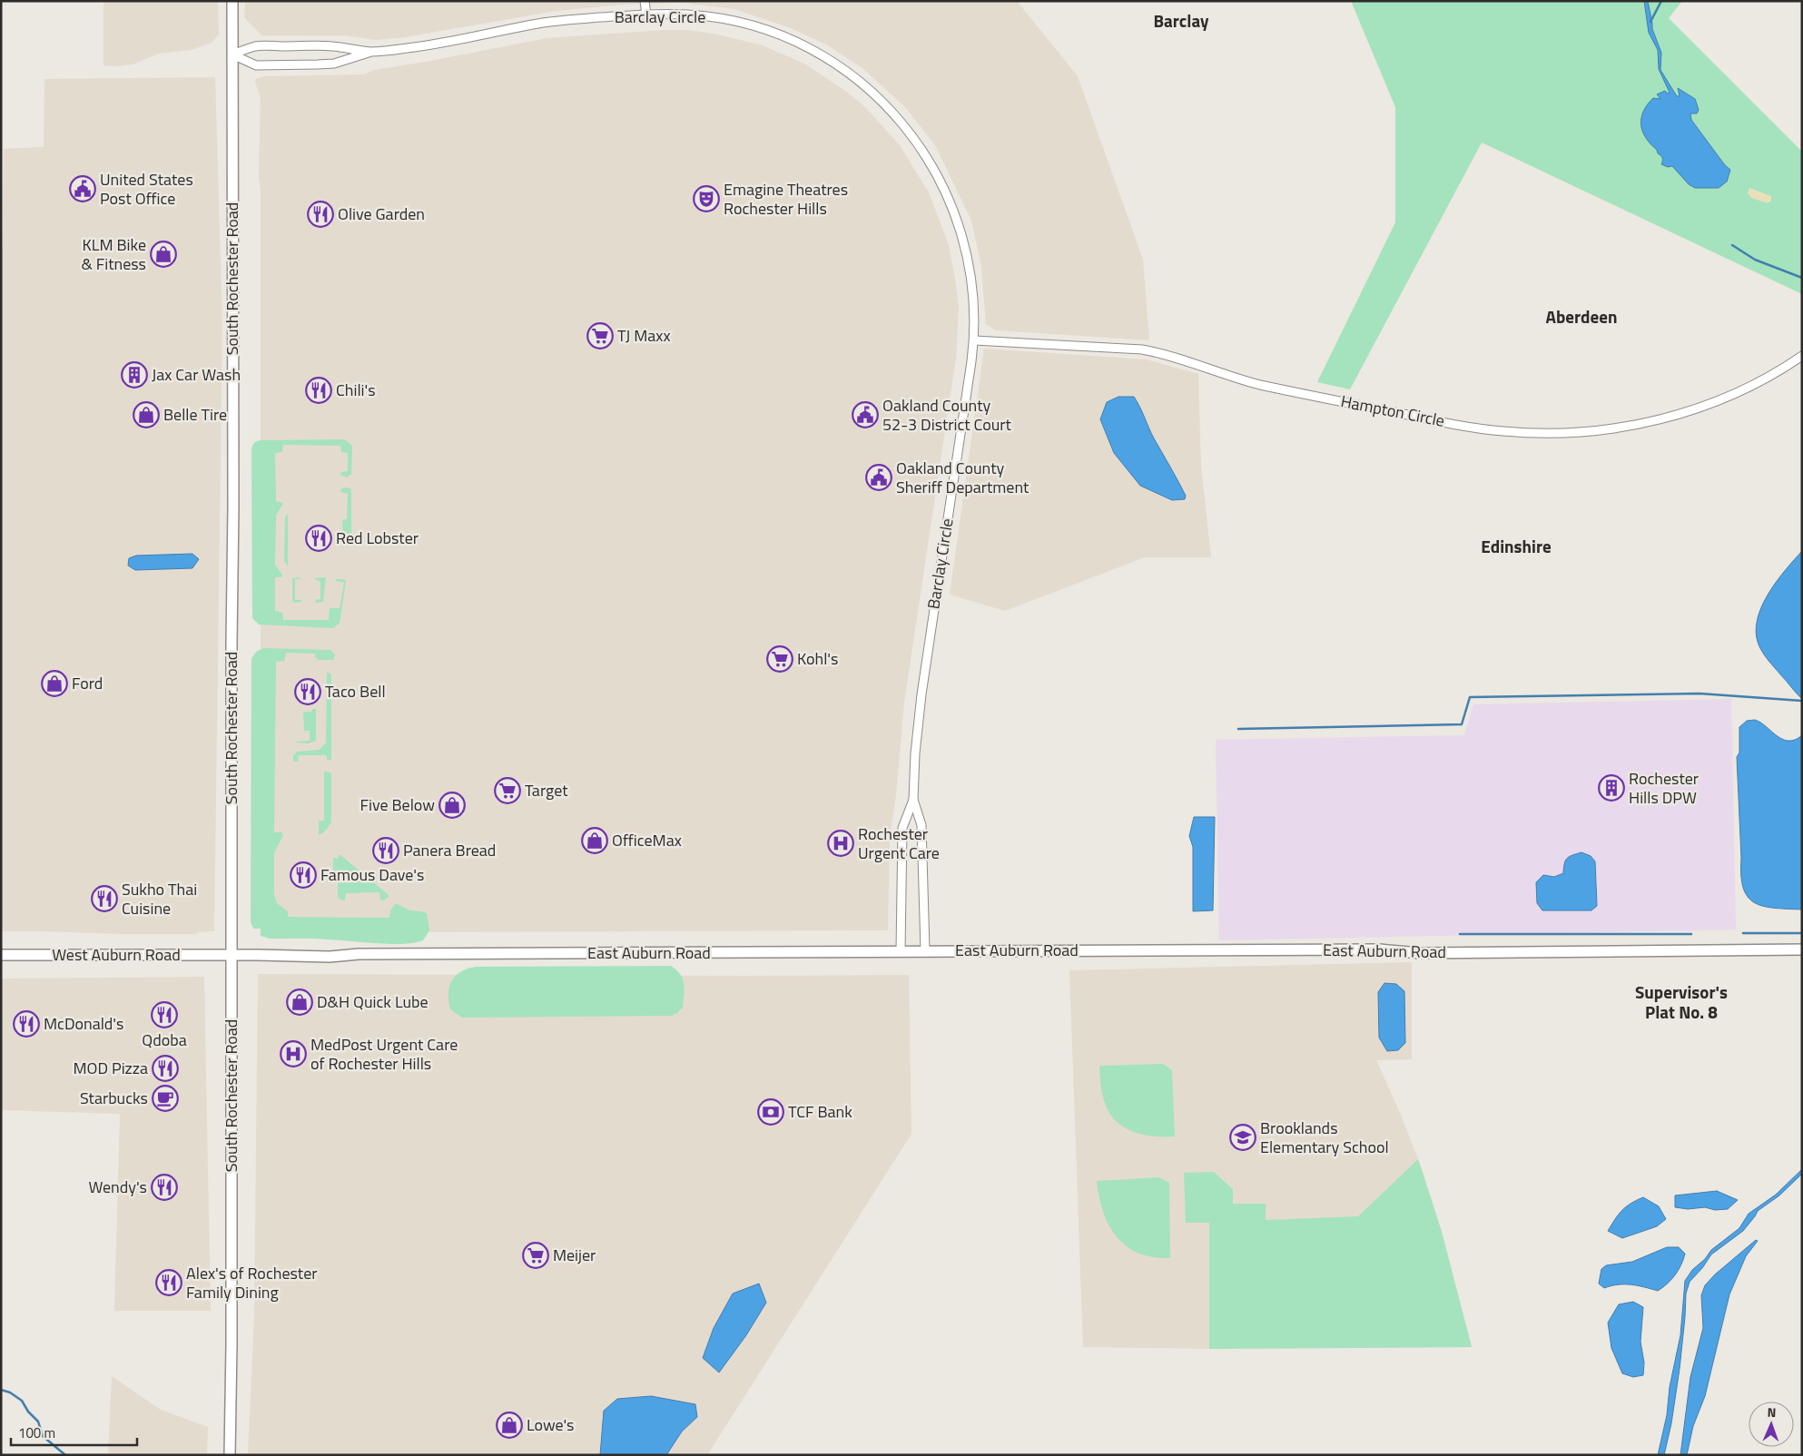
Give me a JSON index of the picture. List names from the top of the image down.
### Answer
{
  "streets": {
    "main road": ["South Rochester Road", "East Auburn Road", "West Auburn Road"],
    "street": ["Barclay Circle", "Hampton Circle"]
  },
  "crossings": [
    ["Barclay Circle", "South Rochester Road"],
    ["Barclay Circle", "Hampton Circle"],
    ["Barclay Circle", "East Auburn Road"],
    ["South Rochester Road", "East Auburn Road"],
    ["South Rochester Road", "West Auburn Road"],
    ["East Auburn Road", "West Auburn Road"]
  ],
  "districts": [
    "Barclay",
    "Aberdeen",
    "Edinshire",
    "Supervisor's Plat No. 8"
  ],
  "places": {
    "public building": ["United States Post Office", "Oakland County 52-3 District Court", "Oakland County Sheriff Department"],
    "theatre": ["Emagine Theatres Rochester Hills"],
    "restaurant": [
      "Olive Garden",
      "Chili's",
      "Red Lobster",
      "Taco Bell",
      "Panera Bread",
      "Famous Dave's",
      "Sukho Thai Cuisine",
      "Qdoba",
      "McDonald's",
      "MOD Pizza",
      "Wendy's",
      "Alex's of Rochester Family Dining"
    ],
    "shop": [
      "KLM Bike & Fitness",
      "Belle Tire",
      "Ford",
      "Five Below",
      "OfficeMax",
      "D&H Quick Lube",
      "Lowe's"
    ],
    "supermarket": [
      "TJ Maxx",
      "Kohl's",
      "Target",
      "Meijer"
    ],
    "building": ["Jax Car Wash", "Rochester Hills DPW"],
    "hospital": ["Rochester Urgent Care", "MedPost Urgent Care of Rochester Hills"],
    "cafe": ["Starbucks"],
    "bank": ["TCF Bank"],
    "school or university": ["Brooklands Elementary School"]
  },
  "scale_bar": "100 m",
  "north": "top"
}
